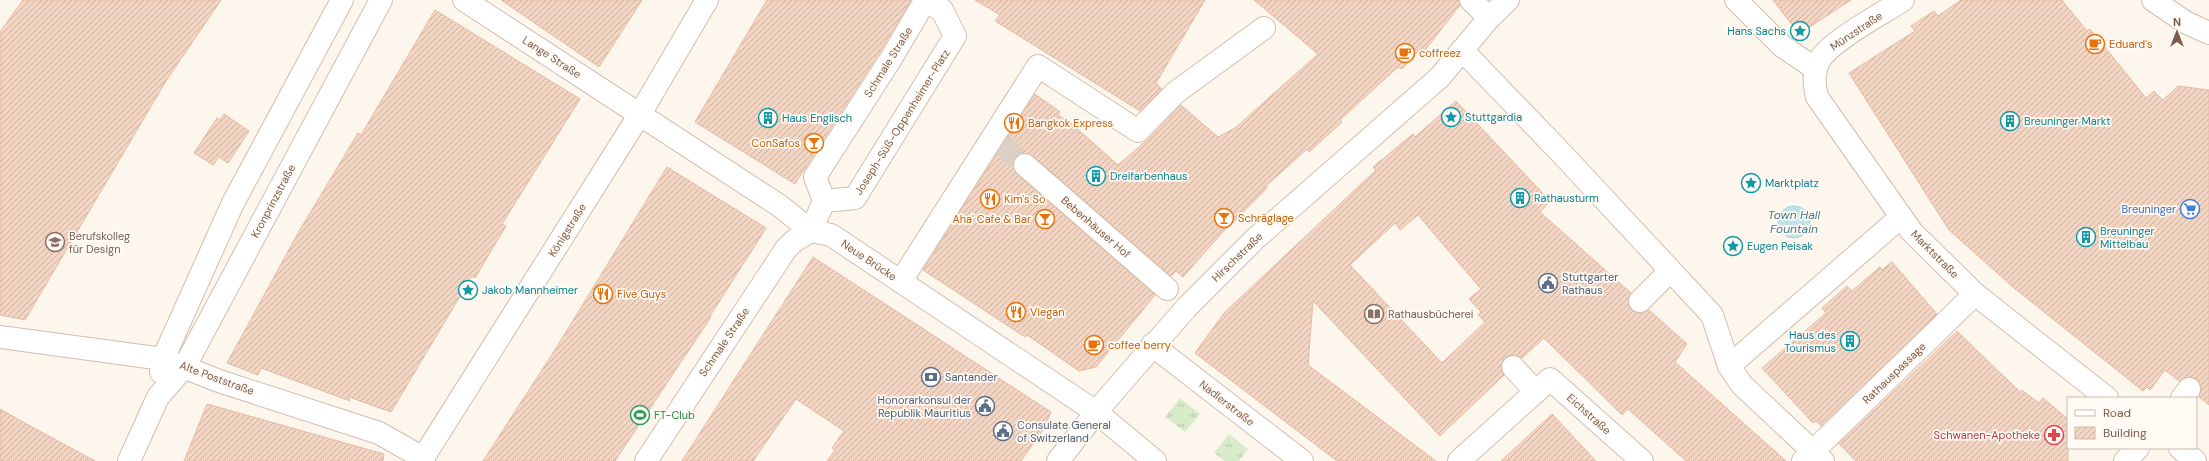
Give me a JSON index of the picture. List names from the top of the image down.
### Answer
{
  "streets": {
    "street": [
      "Münzstraße",
      "Lange Straße",
      "Schmale Straße",
      "Joseph-Süß-Oppenheimer-Platz",
      "Kronprinzstraße",
      "Bebenhäuser Hof",
      "Königstraße",
      "Marktstraße",
      "Hirschstraße",
      "Neue Brücke",
      "Rathauspassage",
      "Alte Poststraße",
      "Nadlerstraße",
      "Eichstraße"
    ]
  },
  "crossings": [
    ["Münzstraße", "Marktstraße"],
    ["Lange Straße", "Königstraße"],
    ["Lange Straße", "Neue Brücke"],
    ["Schmale Straße", "Joseph-Süß-Oppenheimer-Platz"],
    ["Schmale Straße", "Neue Brücke"],
    ["Kronprinzstraße", "Alte Poststraße"],
    ["Königstraße", "Neue Brücke"],
    ["Königstraße", "Alte Poststraße"],
    ["Marktstraße", "Rathauspassage"],
    ["Hirschstraße", "Neue Brücke"],
    ["Hirschstraße", "Nadlerstraße"]
  ],
  "water": ["Town Hall Fountain"],
  "places": {
    "place": [
      "Hans Sachs",
      "Stuttgardia",
      "Marktplatz",
      "Eugen Peisak",
      "Jakob Mannheimer"
    ],
    "cafe": ["Eduard's", "coffreez", "coffee berry"],
    "building": [
      "Haus Englisch",
      "Breuninger Markt",
      "Dreifarbenhaus",
      "Rathausturm",
      "Breuninger Mittelbau",
      "Haus des Tourismus"
    ],
    "restaurant": [
      "Bangkok Express",
      "Kim's So",
      "Five Guys",
      "Viegan"
    ],
    "bar": ["ConSafos", "Schräglage", "Aha' Cafe & Bar"],
    "supermarket": ["Breuninger"],
    "school or university": ["Berufskolleg für Design"],
    "public building": ["Stuttgarter Rathaus", "Honorarkonsul der Republik Mauritius", "Consulate General of Switzerland"],
    "library": ["Rathausbücherei"],
    "bank": ["Santander"],
    "sports": ["FT-Club"],
    "pharmacy": ["Schwanen-Apotheke"]
  },
  "legend": ["Road", "Building"],
  "north": "top"
}
